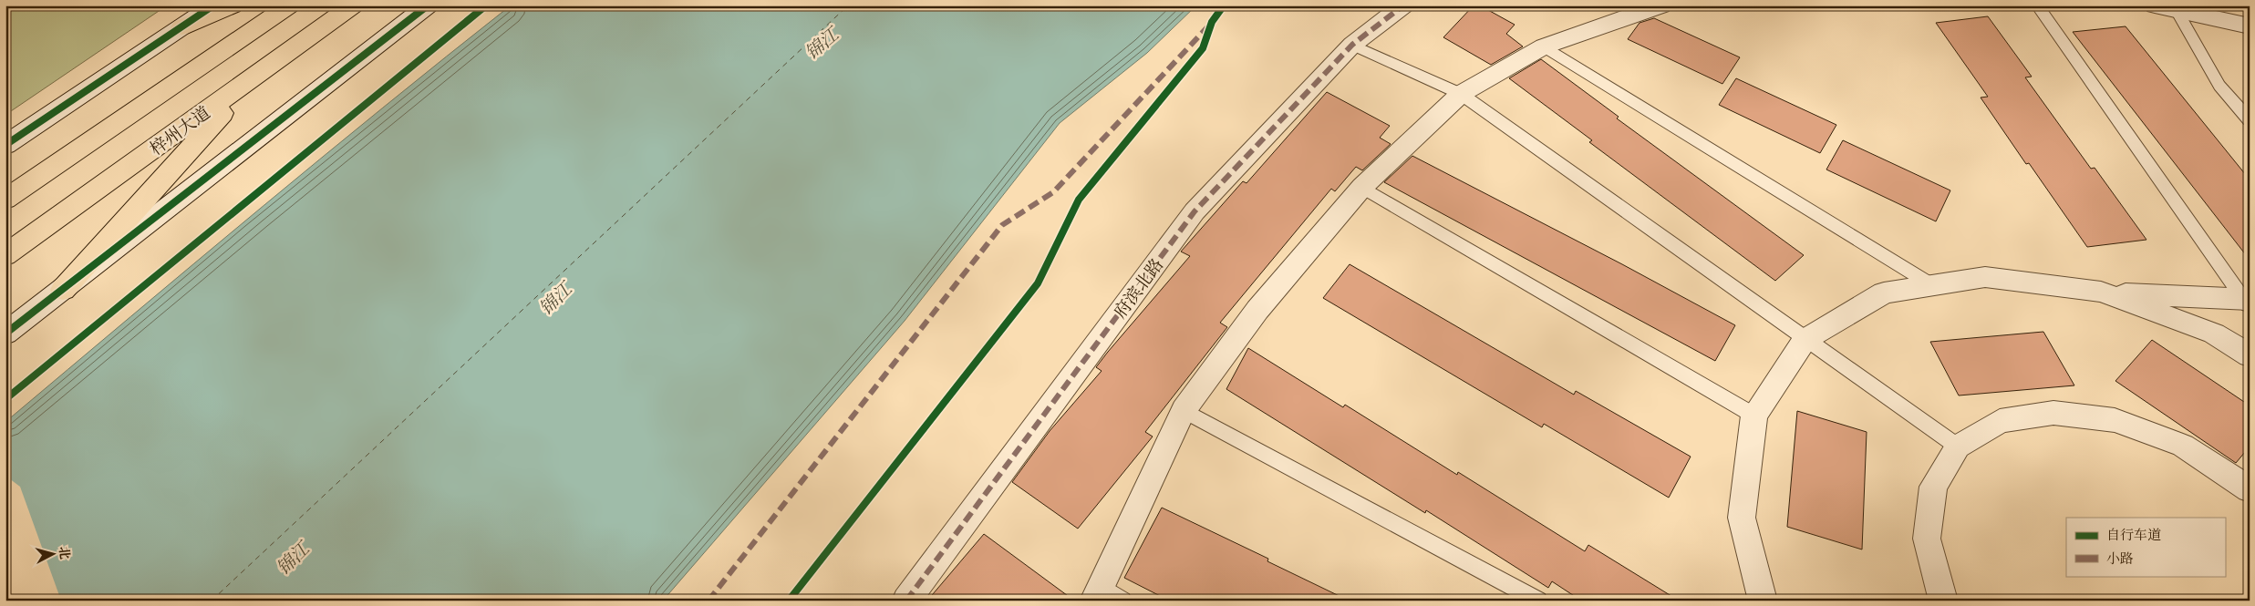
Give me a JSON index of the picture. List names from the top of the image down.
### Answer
{
  "streets": {
    "highway": ["梓州大道"],
    "street": ["府滨北路"]
  },
  "water": ["锦江"],
  "legend": ["自行车道", "小路"],
  "north": "right"
}
